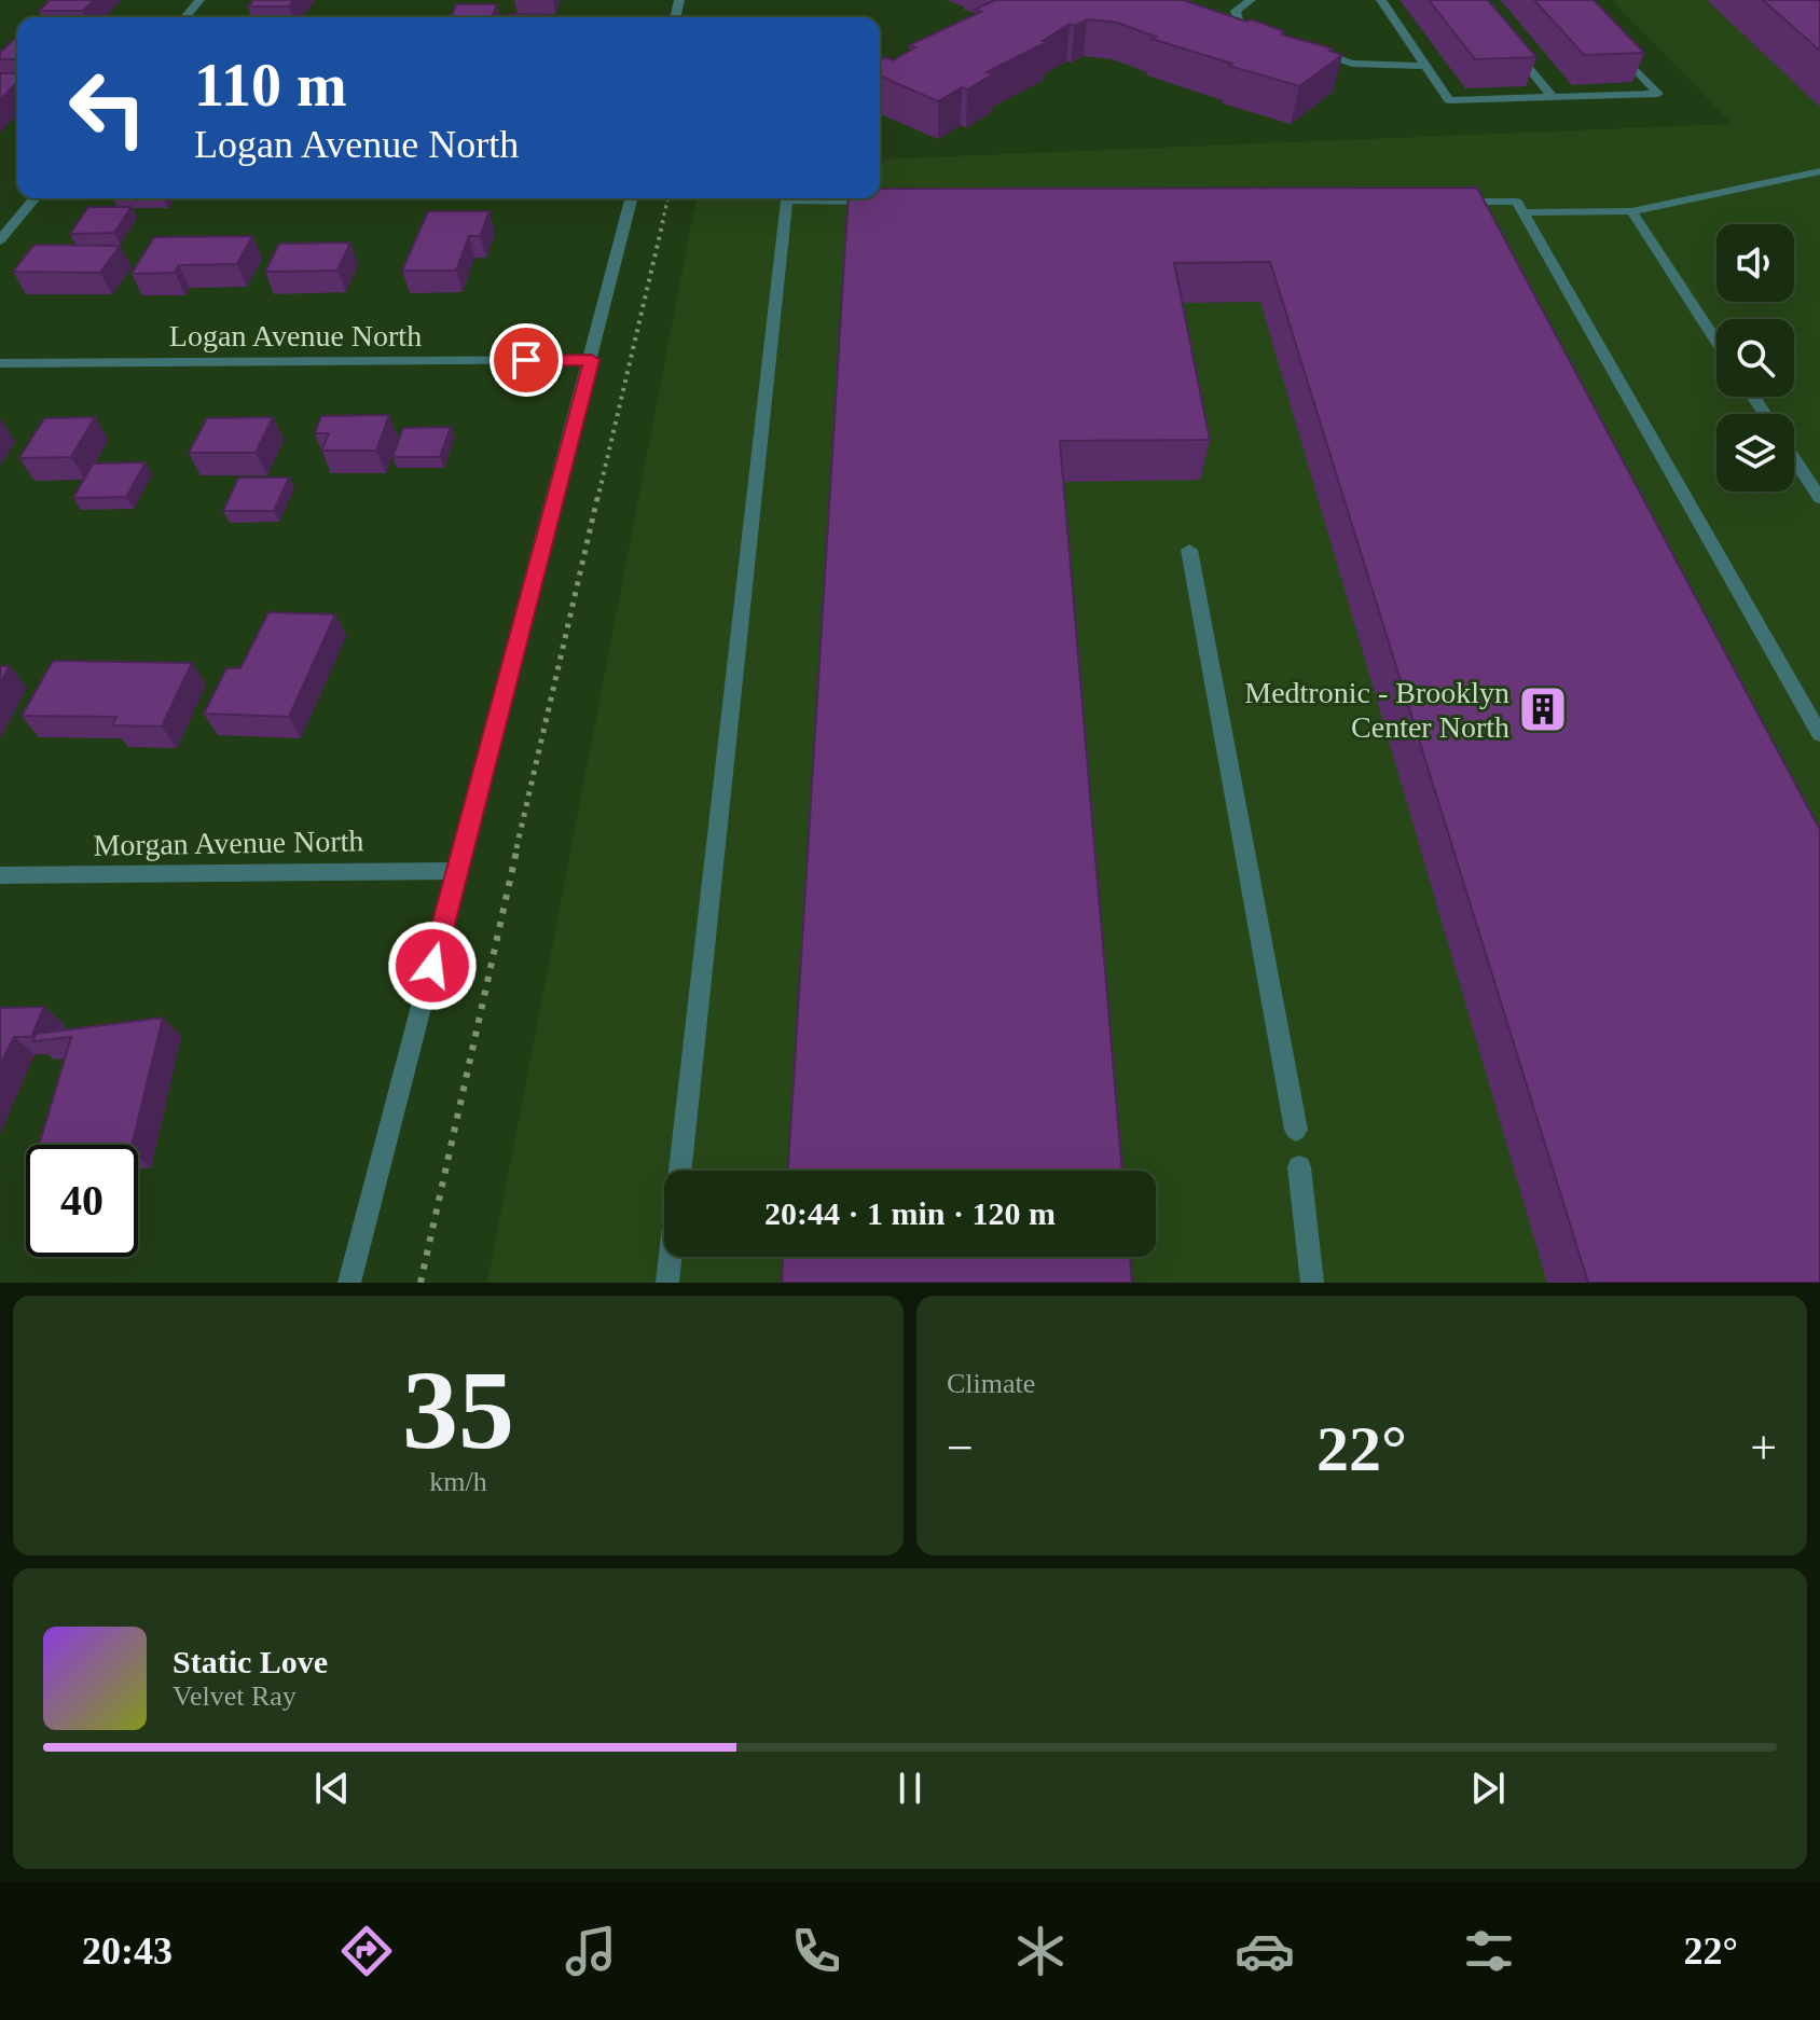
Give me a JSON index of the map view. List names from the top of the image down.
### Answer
{
  "streets": {
    "street": ["Logan Avenue North", "Morgan Avenue North"]
  },
  "places": {
    "building": ["Medtronic - Brooklyn Center North"]
  },
  "page": {
    "turn": ["110 m", "Logan Avenue North"],
    "limit": "40",
    "trip": "20:44 · 1 min · 120 m",
    "tile": [
      ["35", "km/h"],
      "Climate"
    ],
    "heat": ["−", "22°", "+"],
    "song": ["Static Love", "Velvet Ray"],
    "tabs": ["20:43", "22°"]
  }
}
